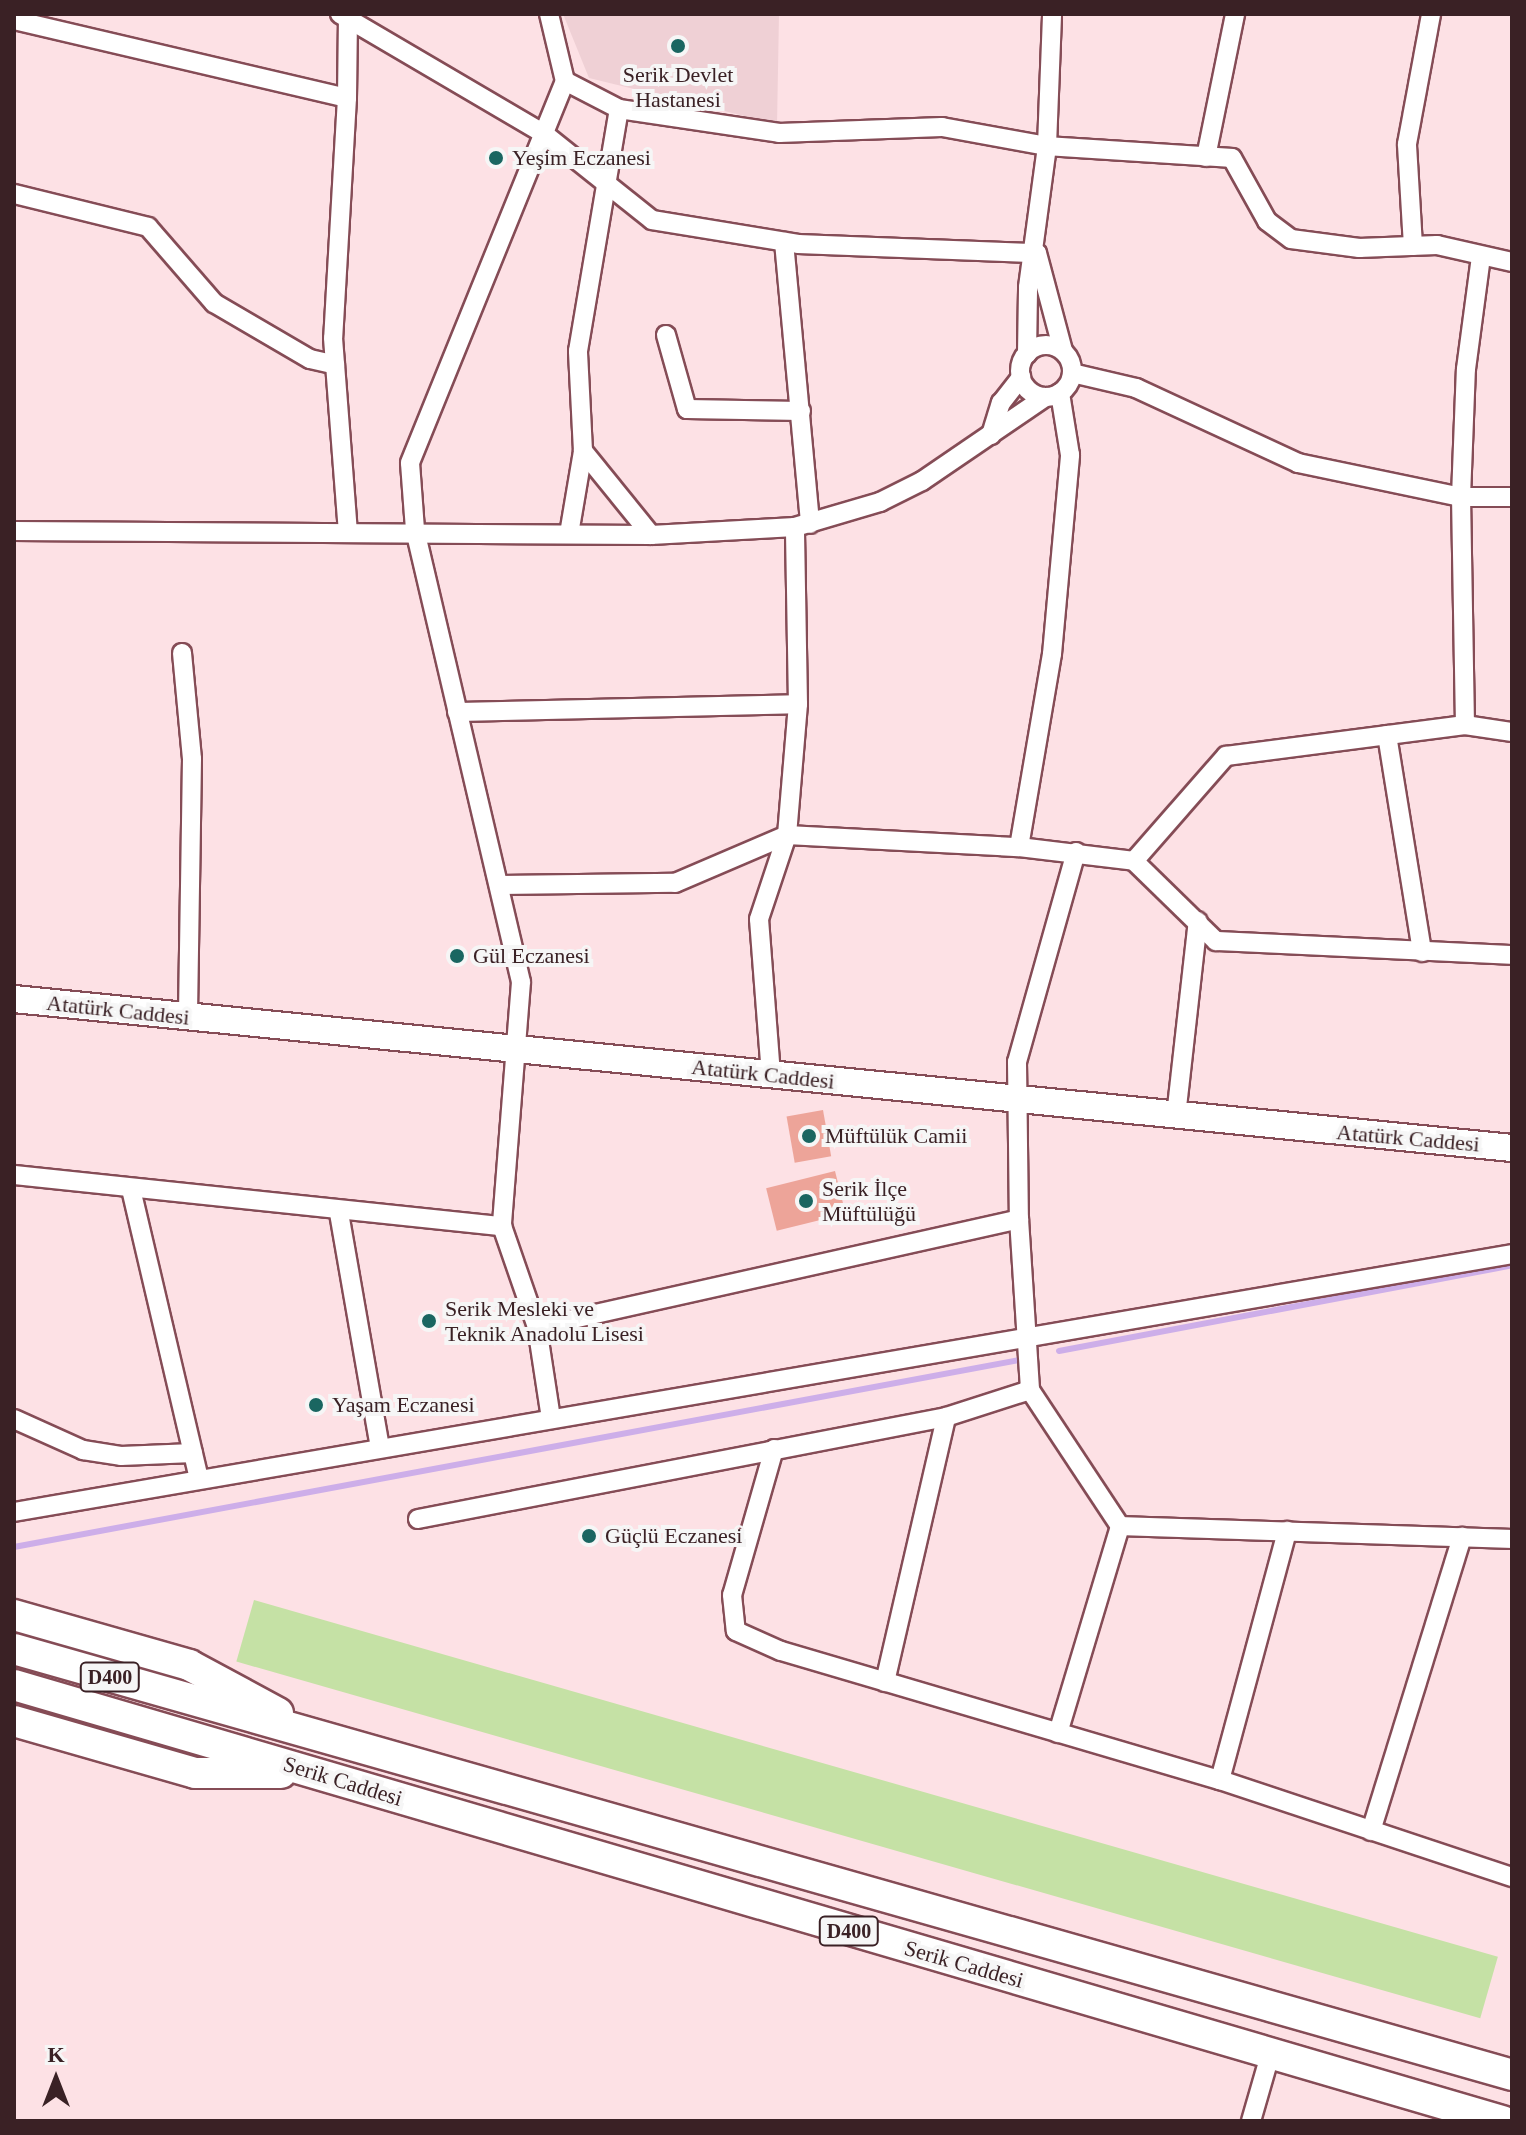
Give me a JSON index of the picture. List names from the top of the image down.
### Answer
{
  "streets": {
    "highway": ["D400", "Serik Caddesi"],
    "main road": ["Atatürk Caddesi"]
  },
  "places": [
    "Serik Devlet Hastanesi",
    "Yeşim Eczanesi",
    "Gül Eczanesi",
    "Müftülük Camii",
    "Serik İlçe Müftülüğü",
    "Serik Mesleki ve Teknik Anadolu Lisesi",
    "Yaşam Eczanesi",
    "Güçlü Eczanesi"
  ],
  "north": "top"
}
